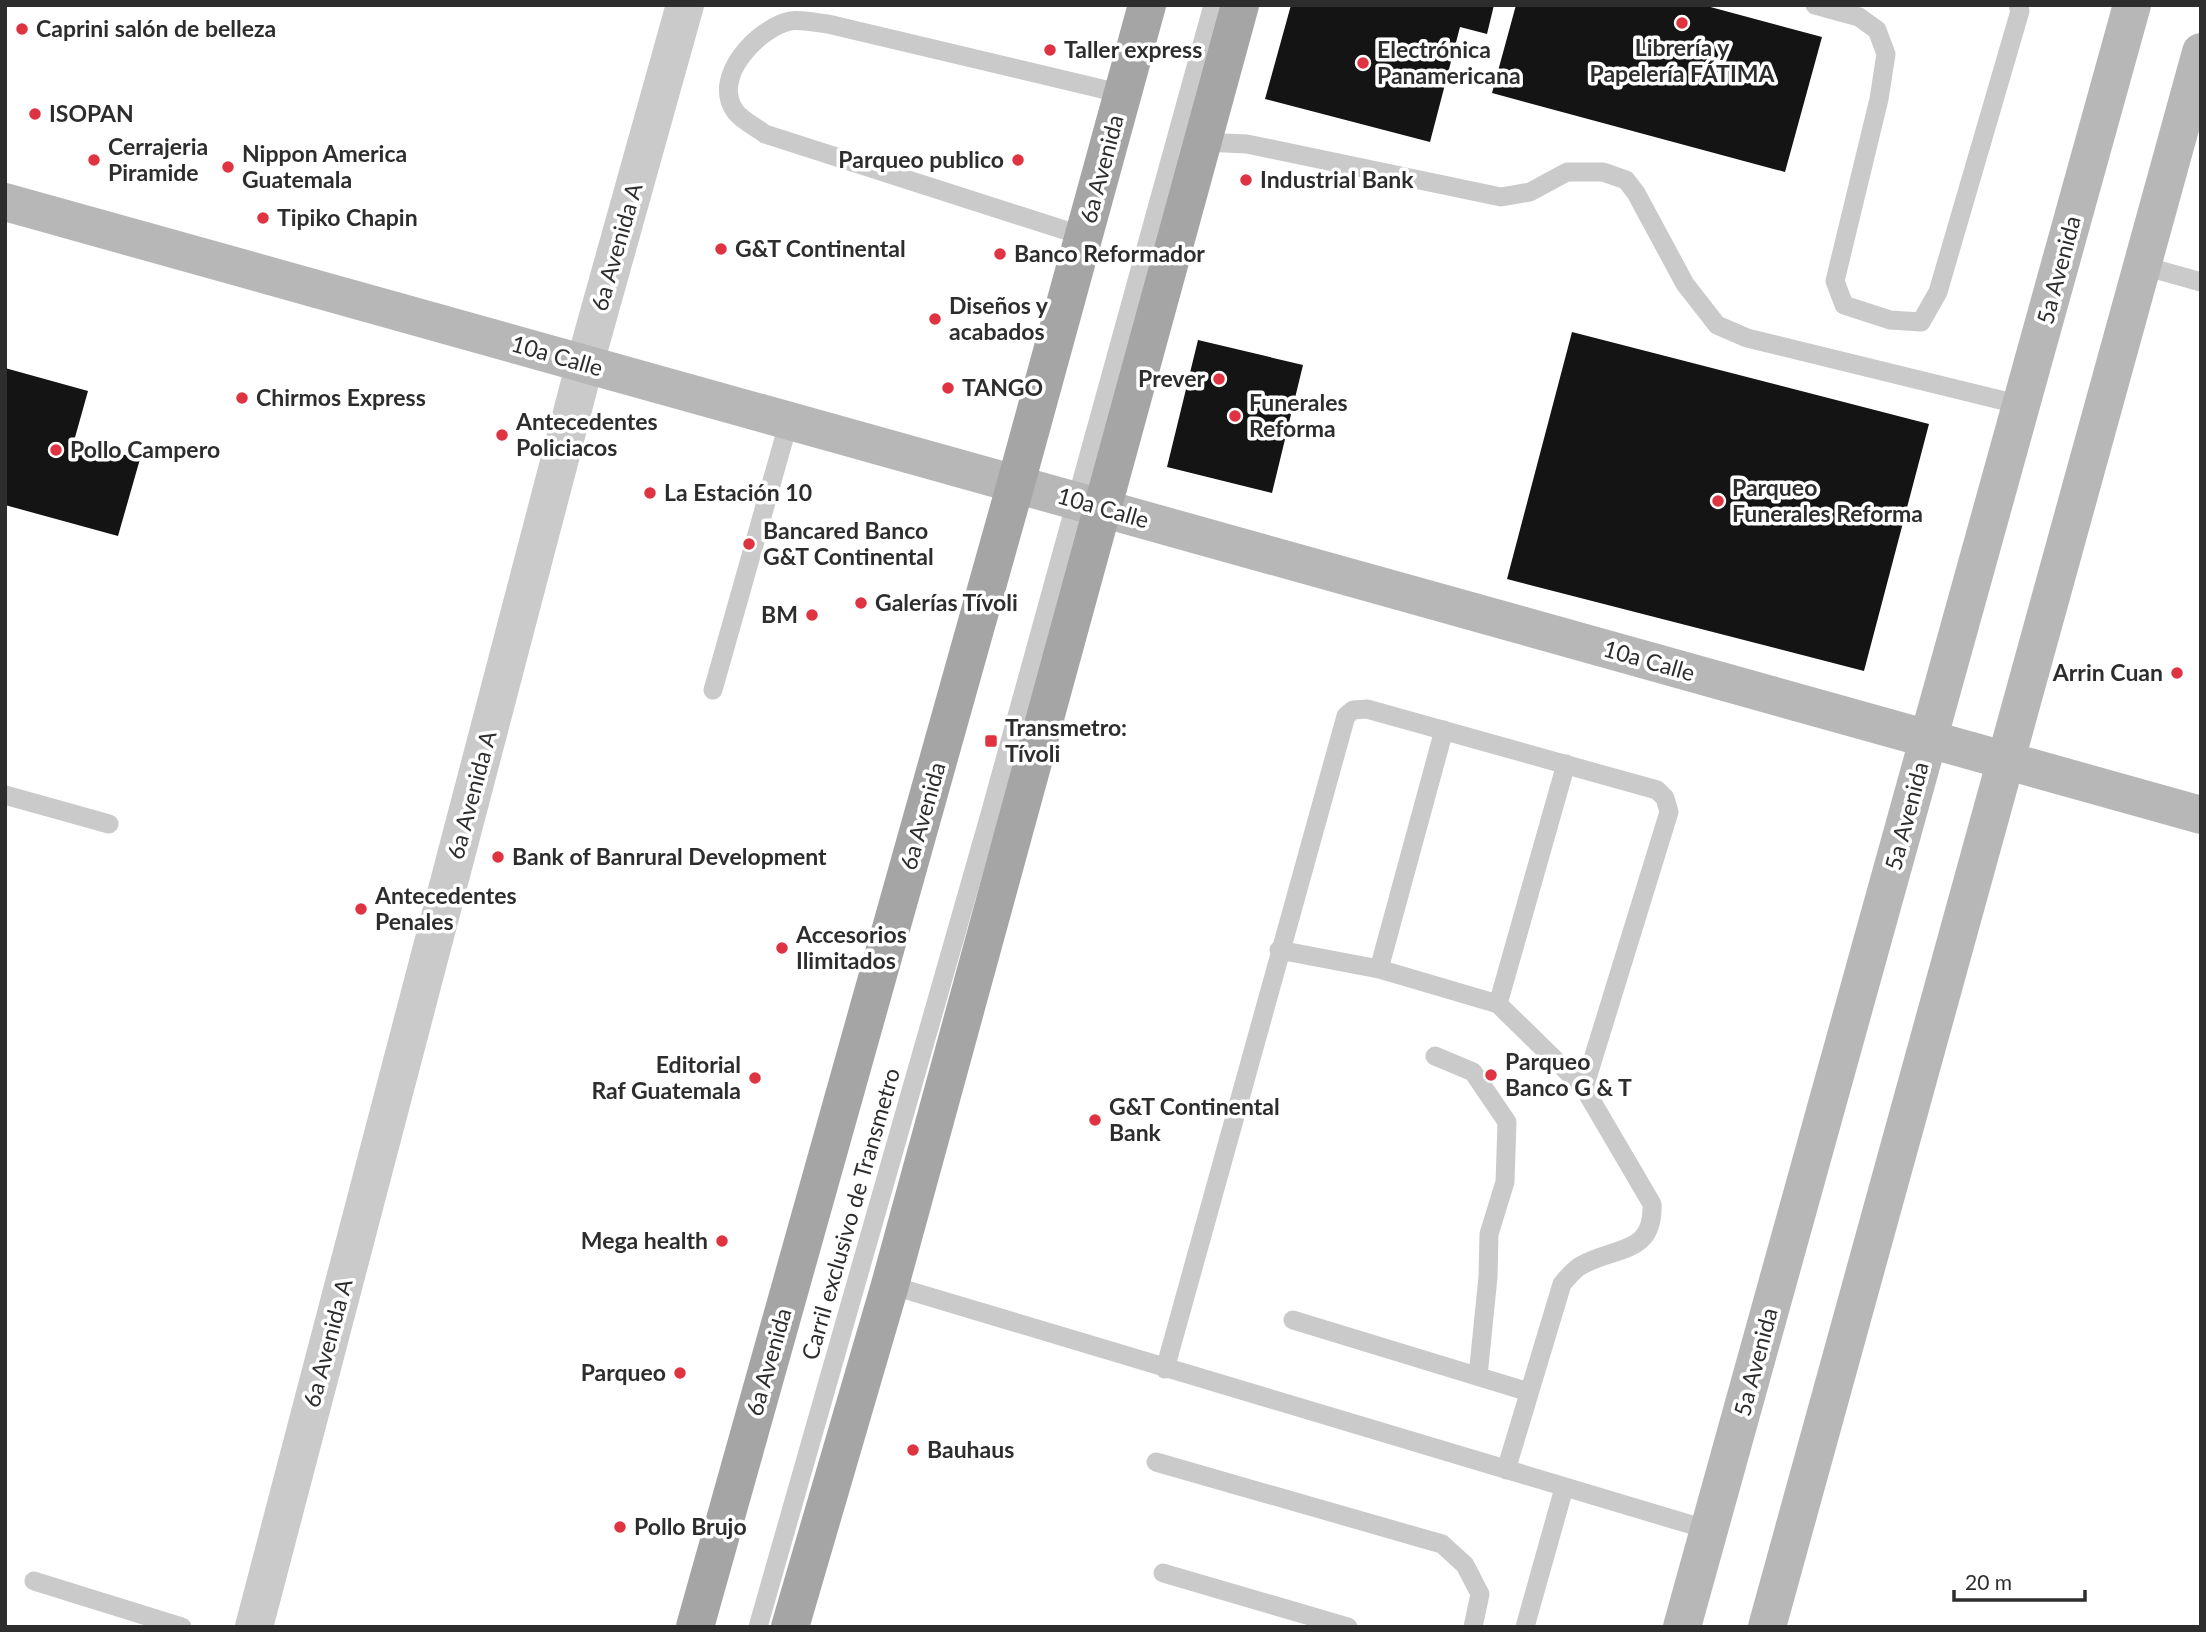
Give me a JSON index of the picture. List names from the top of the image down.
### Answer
{
  "streets": {
    "main road": ["6a Avenida"],
    "street": ["6a Avenida A", "5a Avenida", "10a Calle"],
    "lane": ["Carril exclusivo de Transmetro"]
  },
  "crossings": [
    ["6a Avenida", "10a Calle"],
    ["6a Avenida A", "10a Calle"],
    ["5a Avenida", "10a Calle"],
    ["10a Calle", "Carril exclusivo de Transmetro"]
  ],
  "places": {
    "other": [
      "Librería y Papelería FÁTIMA",
      "Caprini salón de belleza",
      "Taller express",
      "Electrónica Panamericana",
      "ISOPAN",
      "Cerrajeria Piramide",
      "Parqueo publico",
      "Nippon America Guatemala",
      "Industrial Bank",
      "Tipiko Chapin",
      "G&T Continental",
      "Banco Reformador",
      "Diseños y acabados",
      "Prever",
      "TANGO",
      "Chirmos Express",
      "Funerales Reforma",
      "Antecedentes Policiacos",
      "Pollo Campero",
      "La Estación 10",
      "Parqueo Funerales Reforma",
      "Bancared Banco G&T Continental",
      "Galerías Tívoli",
      "BM",
      "Arrin Cuan",
      "Bank of Banrural Development",
      "Antecedentes Penales",
      "Accesorios Ilimitados",
      "Parqueo Banco G & T",
      "Editorial Raf Guatemala",
      "G&T Continental Bank",
      "Mega health",
      "Parqueo",
      "Bauhaus",
      "Pollo Brujo"
    ],
    "transit": ["Transmetro: Tívoli"]
  },
  "scale_bar": "20 m"
}
